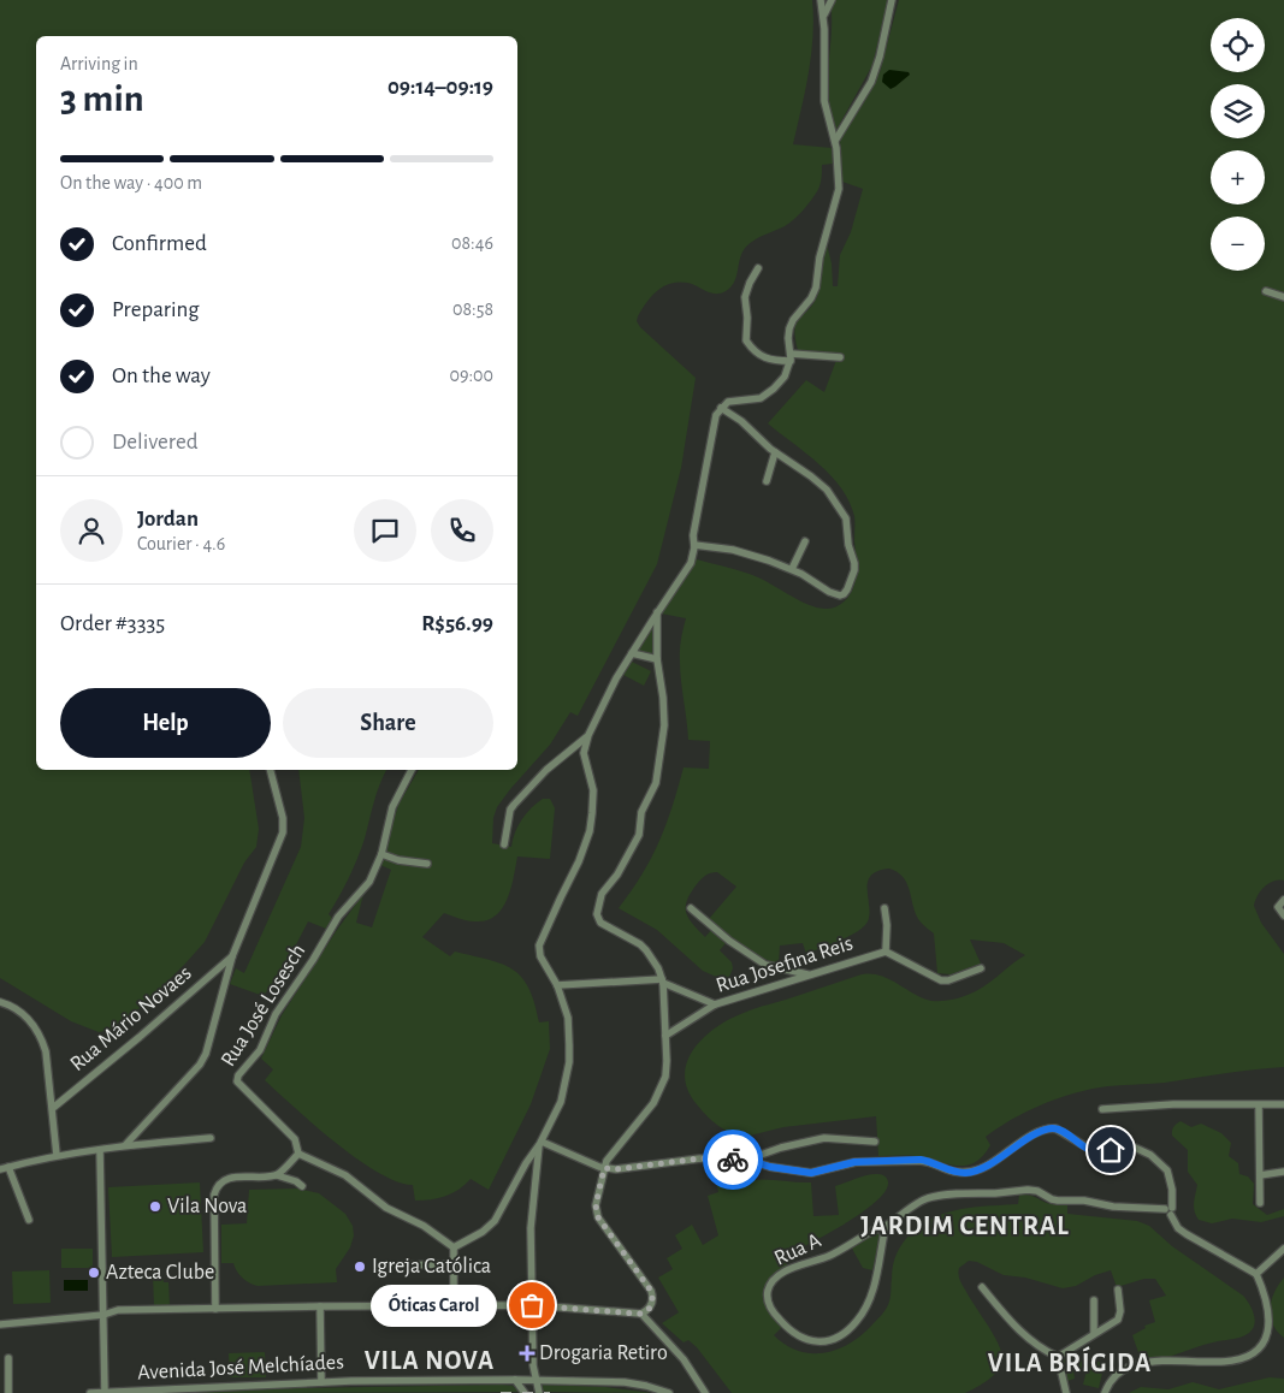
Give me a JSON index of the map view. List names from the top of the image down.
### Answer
{
  "streets": {
    "street": [
      "Rua Josefina Reis",
      "Rua José Losesch",
      "Rua Mário Novaes",
      "Rua A",
      "Avenida José Melchíades"
    ]
  },
  "districts": ["JARDIM CENTRAL", "VILA NOVA", "VILA BRÍGIDA"],
  "places": {
    "other": [
      "Vila Nova",
      "Igreja Católica",
      "Azteca Clube",
      "Óticas Carol"
    ],
    "health": ["Drogaria Retiro"]
  },
  "page": {
    "map_buttons": ["+", "−"],
    "heading": ["3 min", "Arriving in", "09:14–09:19"],
    "panel": [
      "Jordan",
      "Courier · 4.6",
      "Order #3335",
      "R$56.99"
    ],
    "bar": "On the way · 400 m",
    "list": [
      ["Confirmed", "08:46"],
      ["Preparing", "08:58"],
      ["On the way", "09:00"],
      "Delivered"
    ],
    "buttons": ["Help", "Share"],
    "bubble": "Óticas Carol"
  }
}
